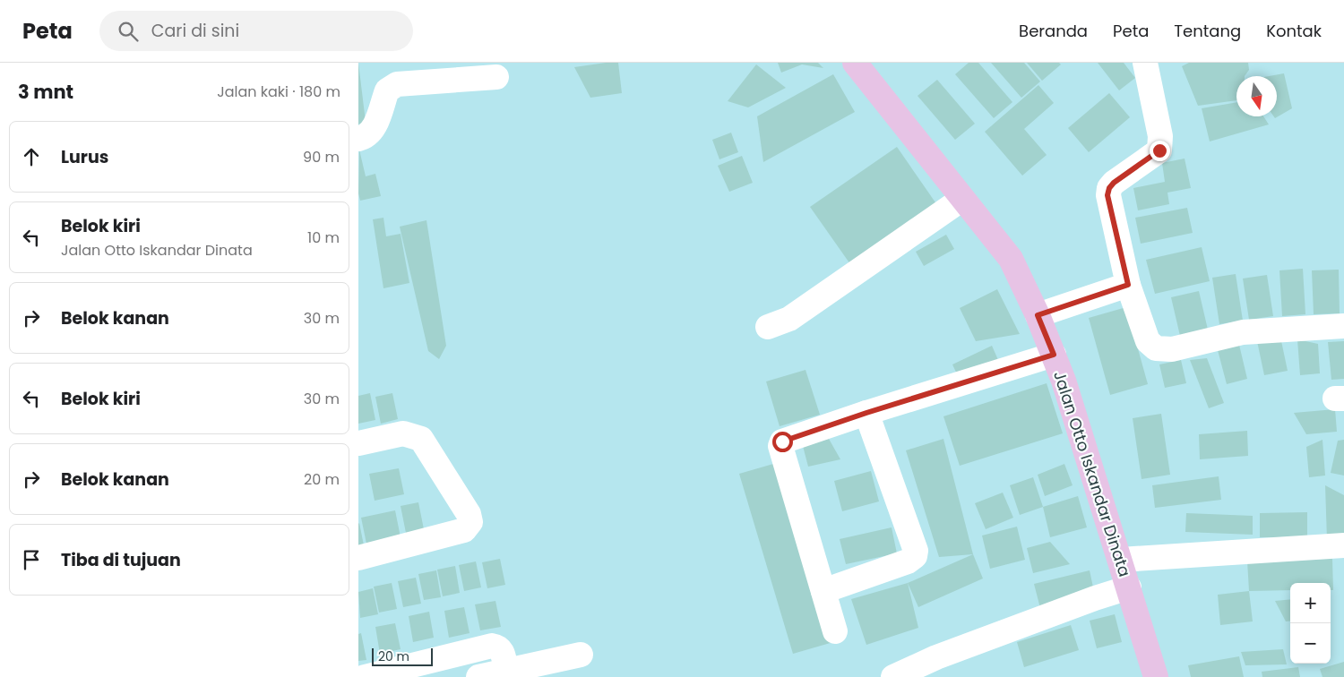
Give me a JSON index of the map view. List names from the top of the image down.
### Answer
{
  "streets": {
    "main road": ["Jalan Otto Iskandar Dinata"]
  },
  "scale_bar": "20 m",
  "north": "bottom",
  "page": {
    "header": "Peta",
    "search": "Cari di sini",
    "nav": [
      "Beranda",
      "Peta",
      "Tentang",
      "Kontak"
    ],
    "heading": ["3 mnt", "Jalan kaki · 180 m"],
    "list": [
      ["Lurus", "90 m"],
      ["Belok kiri", "Jalan Otto Iskandar Dinata", "10 m"],
      ["Belok kanan", "30 m"],
      ["Belok kiri", "30 m"],
      ["Belok kanan", "20 m"],
      "Tiba di tujuan"
    ],
    "map_buttons": ["+", "−"],
    "scale": "20 m"
  }
}
